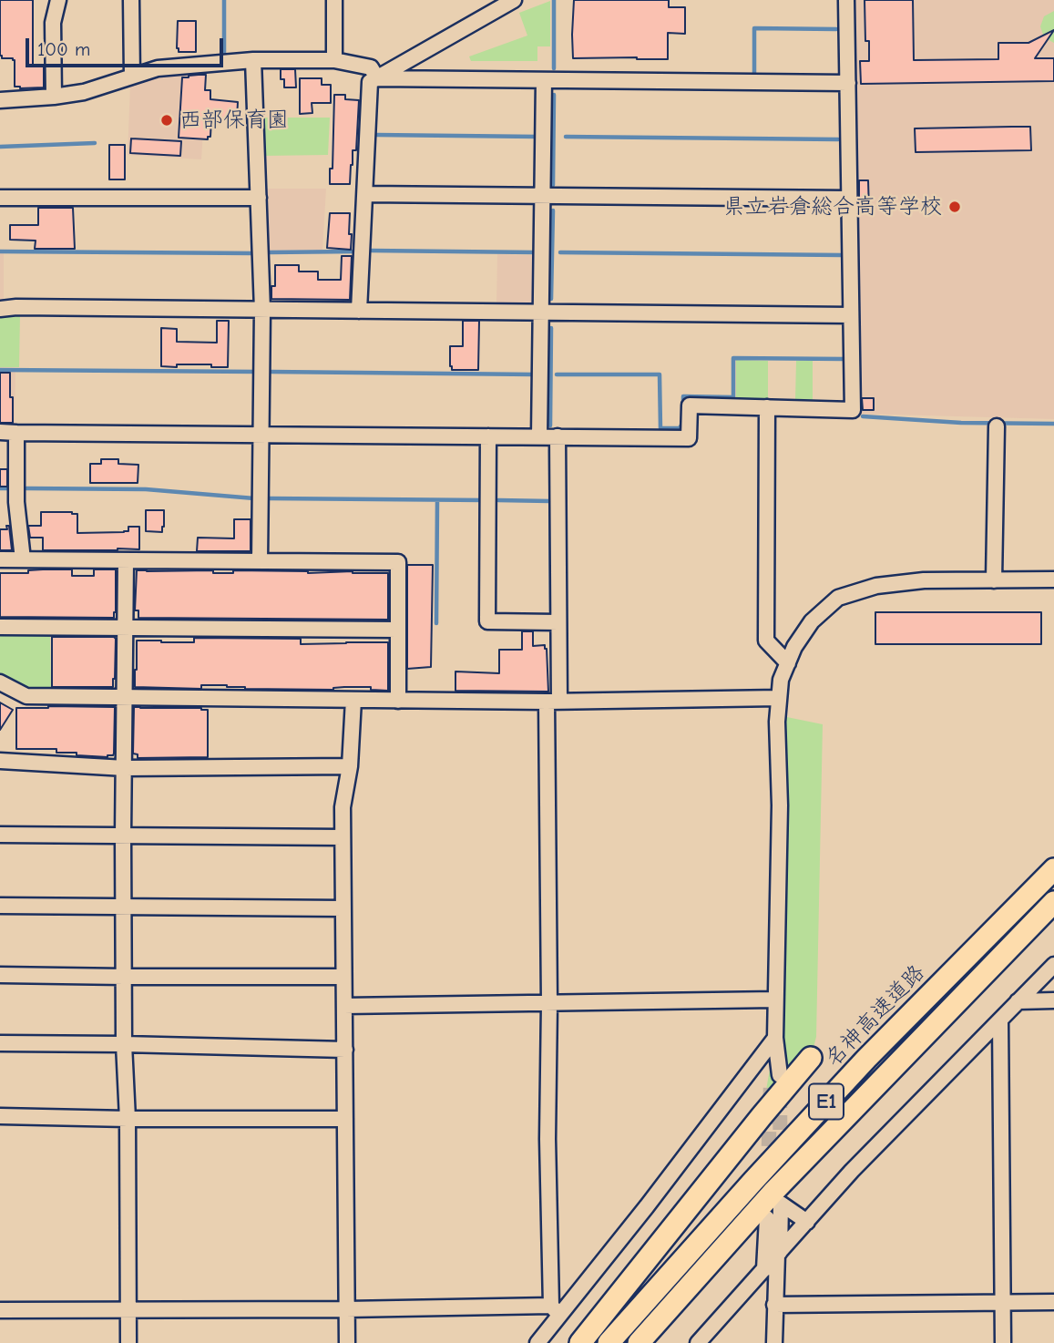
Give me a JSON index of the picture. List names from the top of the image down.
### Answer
{
  "streets": {
    "highway": ["名神高速道路", "E1"]
  },
  "places": ["西部保育園", "県立岩倉総合高等学校"],
  "scale_bar": "100 m"
}
